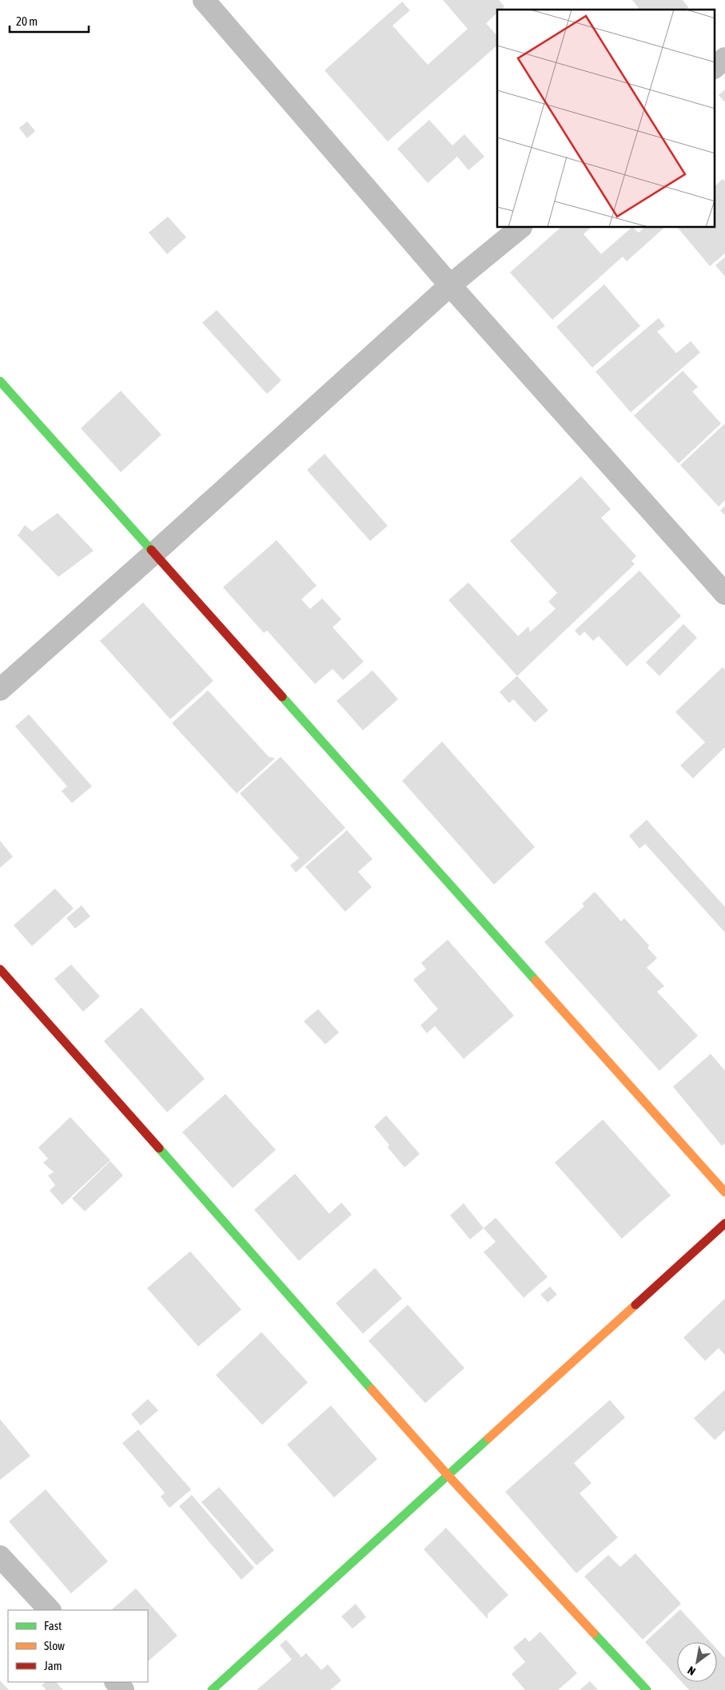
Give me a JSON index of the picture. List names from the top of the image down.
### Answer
{
  "legend": ["Fast", "Slow", "Jam"],
  "scale_bar": "20 m",
  "north": "bottom left"
}
